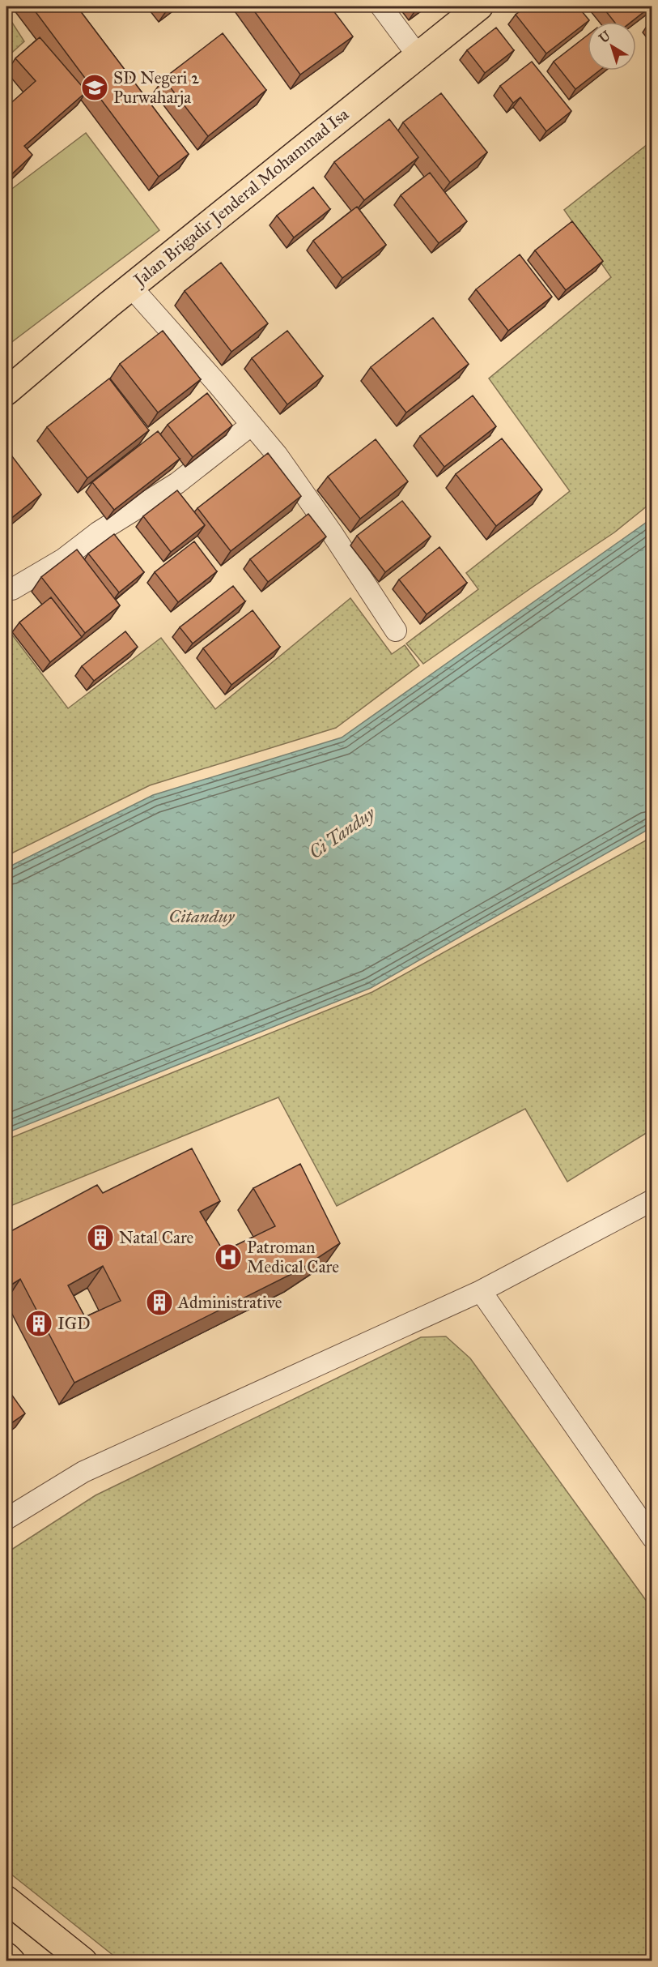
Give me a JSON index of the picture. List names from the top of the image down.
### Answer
{
  "streets": {
    "main road": ["Jalan Brigadir Jenderal Mohammad Isa"]
  },
  "water": ["Ci Tanduy", "Citanduy"],
  "places": {
    "school or university": ["SD Negeri 2 Purwaharja"],
    "building": ["Natal Care", "Administrative", "IGD"],
    "hospital": ["Patroman Medical Care"]
  },
  "north": "top left"
}
